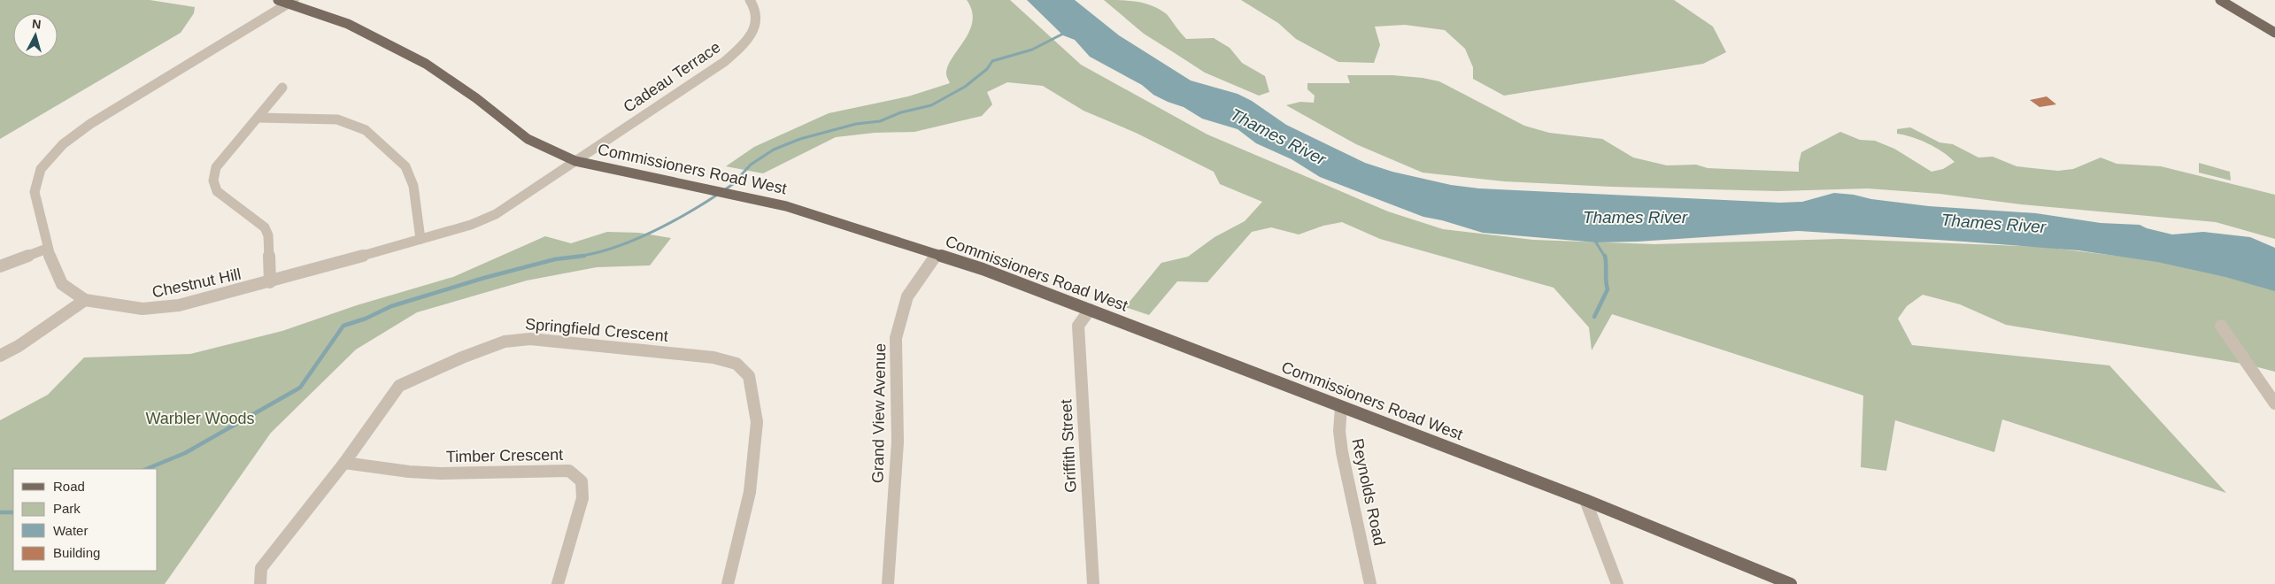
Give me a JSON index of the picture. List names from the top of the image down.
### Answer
{
  "streets": {
    "main road": ["Commissioners Road West"],
    "street": [
      "Cadeau Terrace",
      "Chestnut Hill",
      "Springfield Crescent",
      "Grand View Avenue",
      "Griffith Street",
      "Timber Crescent",
      "Reynolds Road"
    ]
  },
  "crossings": [
    ["Cadeau Terrace", "Commissioners Road West"],
    ["Cadeau Terrace", "Chestnut Hill"],
    ["Commissioners Road West", "Chestnut Hill"],
    ["Commissioners Road West", "Grand View Avenue"],
    ["Commissioners Road West", "Griffith Street"],
    ["Commissioners Road West", "Reynolds Road"],
    ["Springfield Crescent", "Timber Crescent"]
  ],
  "water": ["Thames River"],
  "parks": ["Warbler Woods"],
  "legend": [
    "Road",
    "Park",
    "Water",
    "Building"
  ],
  "north": "top"
}
